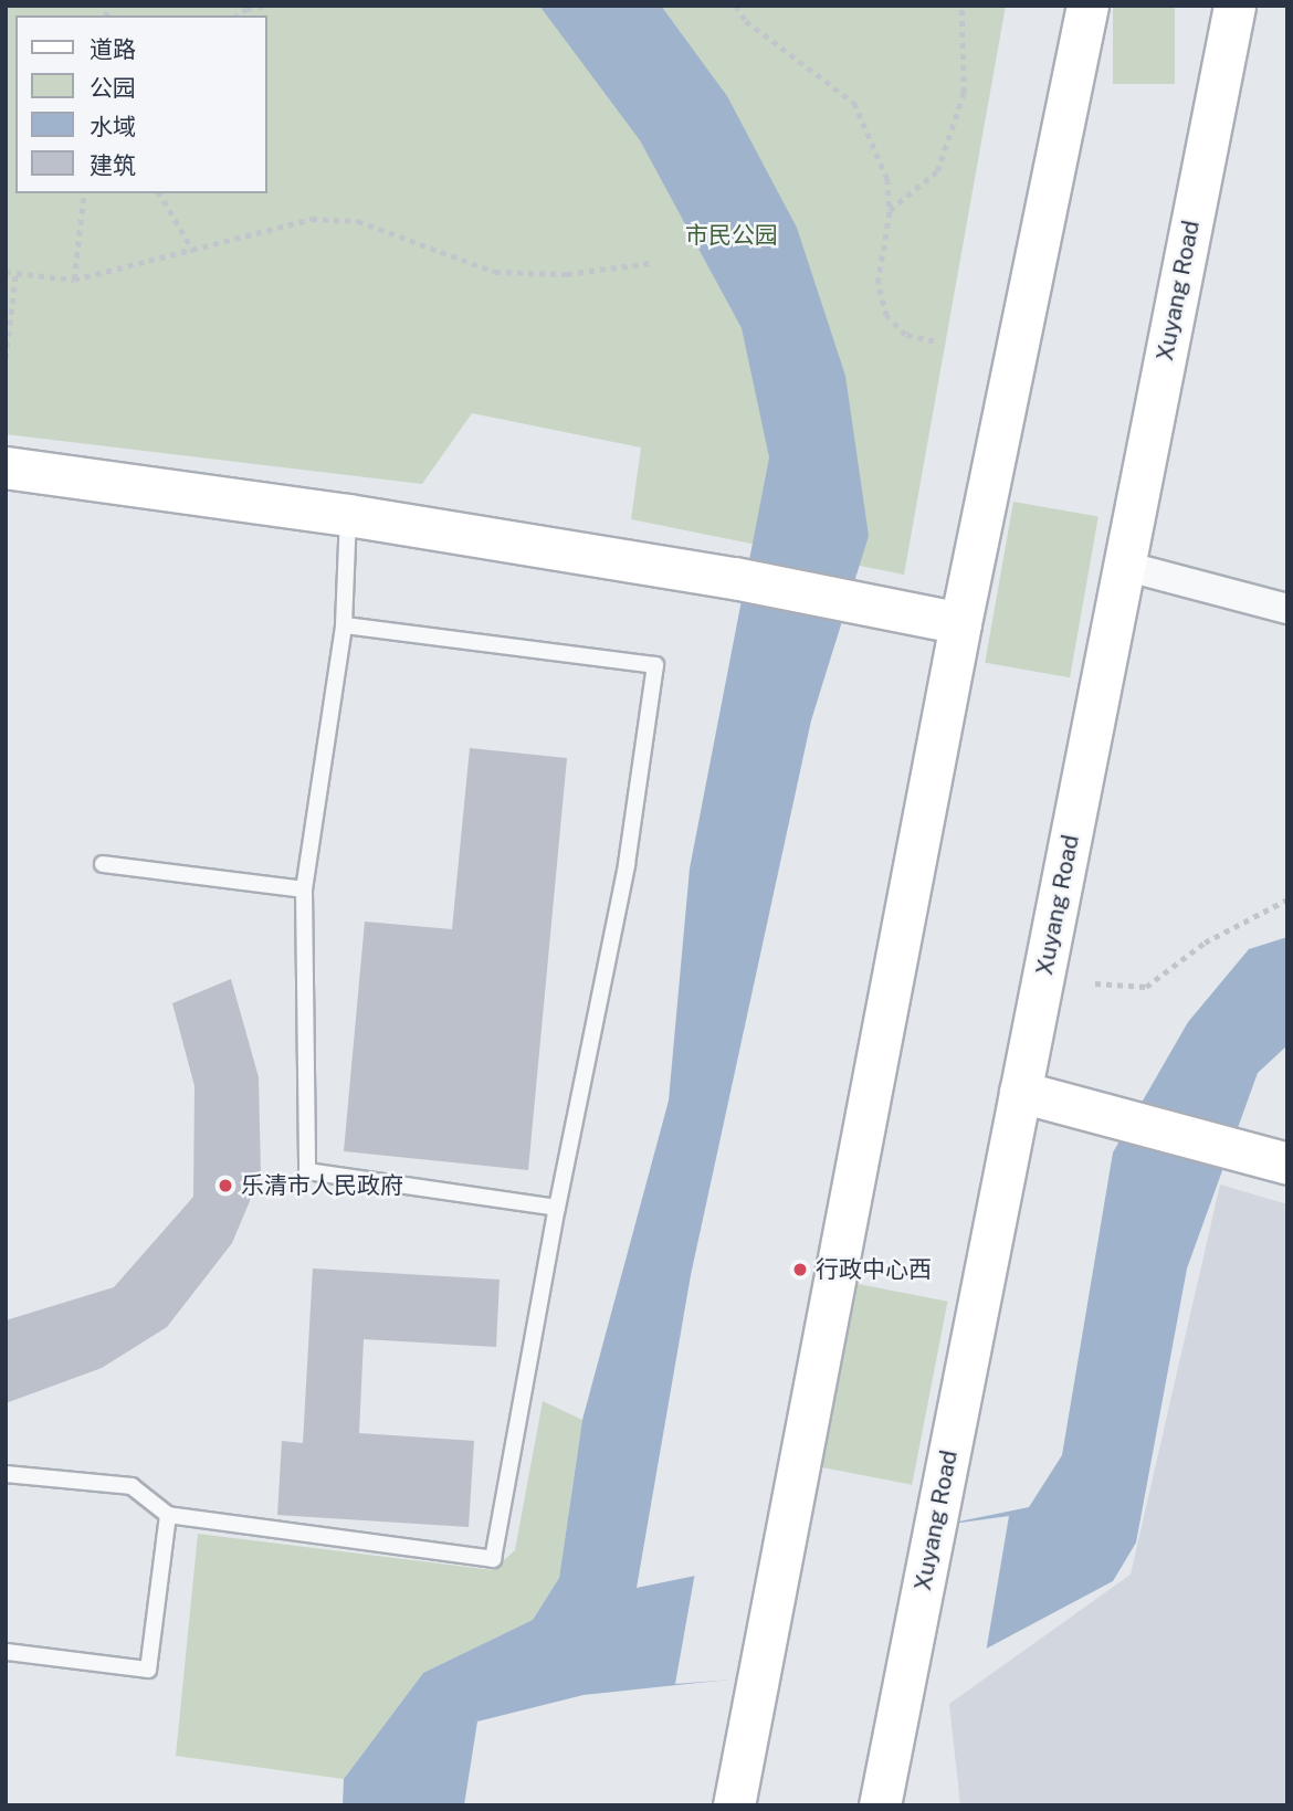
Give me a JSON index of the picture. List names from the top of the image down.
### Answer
{
  "streets": {
    "main road": ["Xuyang Road"]
  },
  "parks": ["市民公园"],
  "places": ["乐清市人民政府", "行政中心西"],
  "legend": [
    "道路",
    "公园",
    "水域",
    "建筑"
  ]
}
